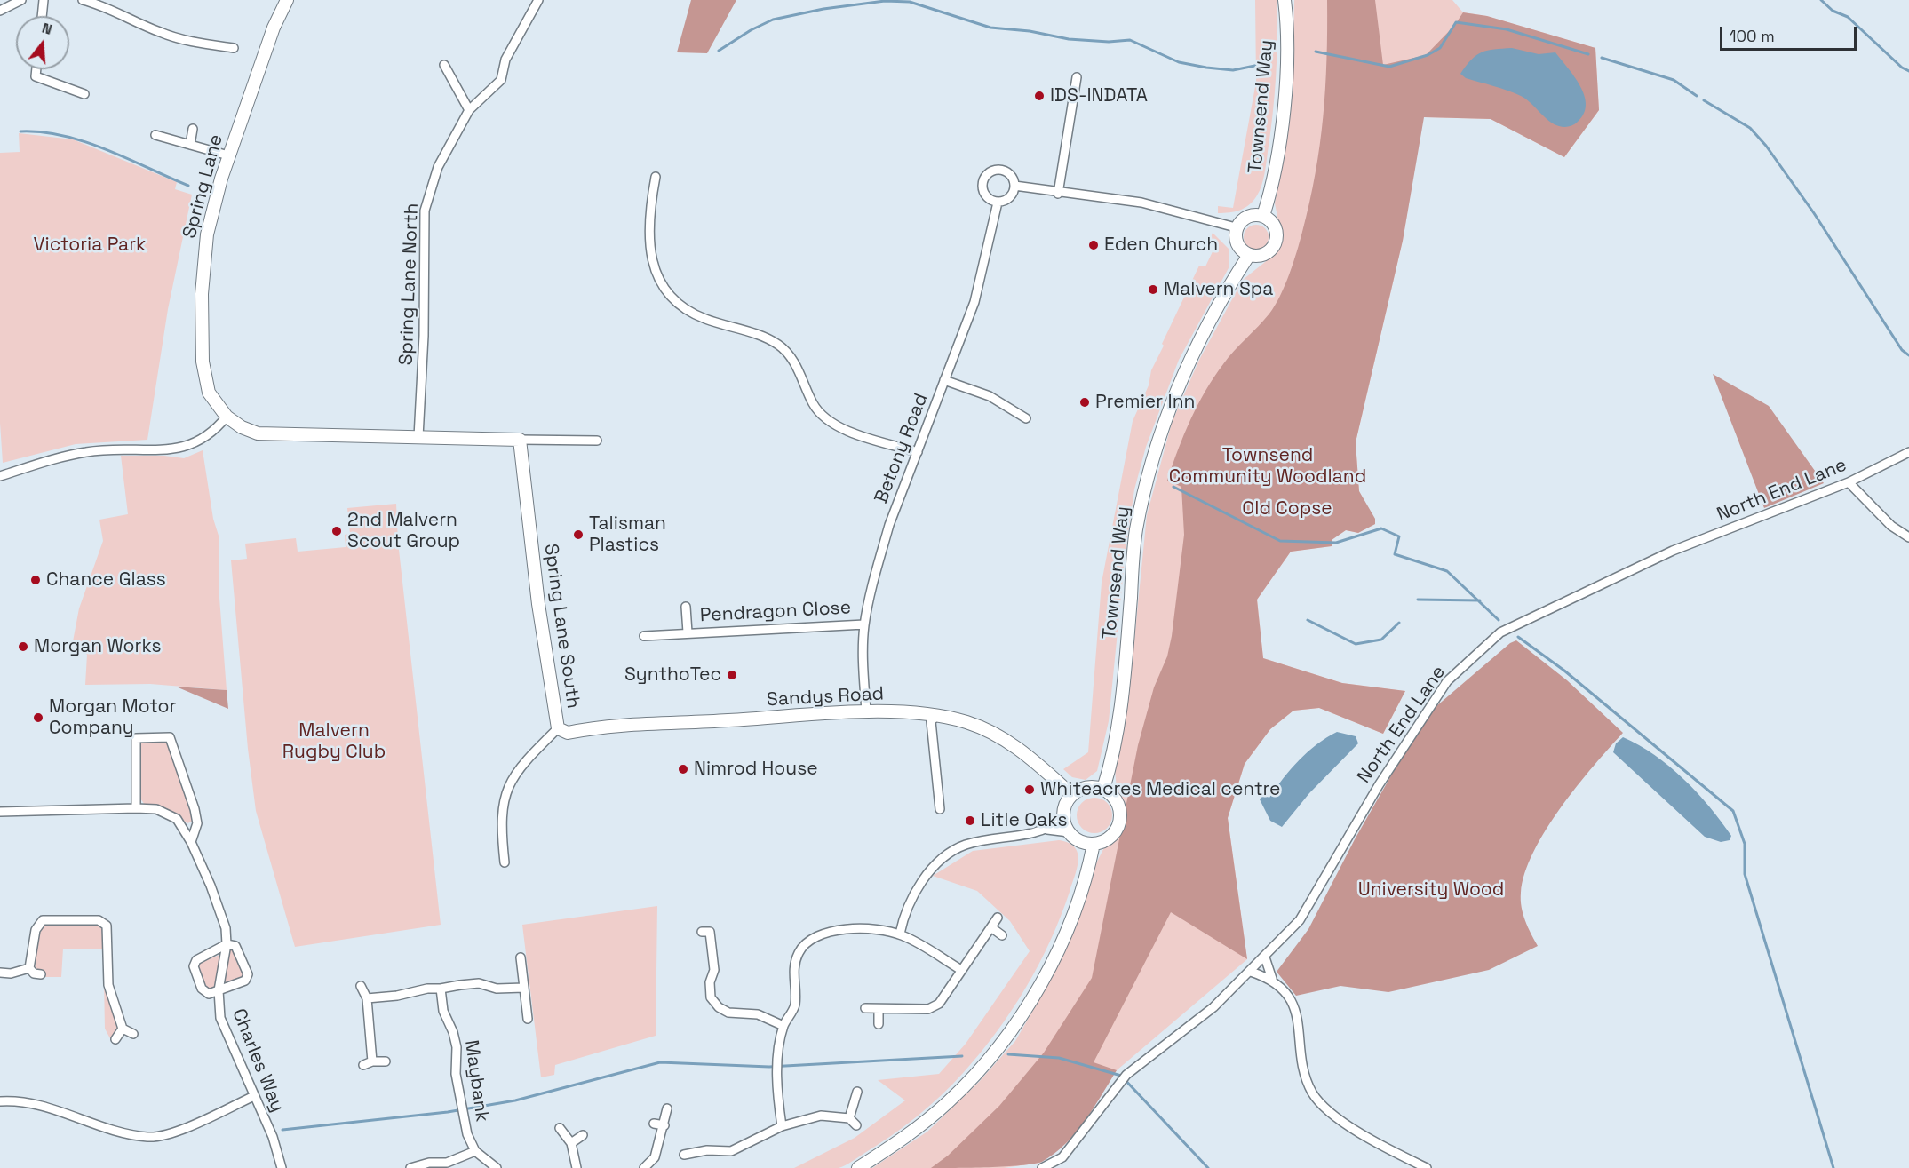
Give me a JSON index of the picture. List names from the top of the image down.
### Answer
{
  "streets": {
    "street": [
      "Townsend Way",
      "Spring Lane",
      "Spring Lane North",
      "Betony Road",
      "North End Lane",
      "Pendragon Close",
      "Spring Lane South",
      "Sandys Road",
      "Charles Way",
      "Maybank"
    ]
  },
  "crossings": [
    ["Townsend Way", "Sandys Road"],
    ["Spring Lane", "Spring Lane North"],
    ["Spring Lane", "Spring Lane South"],
    ["Betony Road", "Pendragon Close"],
    ["Betony Road", "Sandys Road"],
    ["Spring Lane South", "Sandys Road"]
  ],
  "parks": [
    "Victoria Park",
    "Townsend Community Woodland",
    "Old Copse",
    "Malvern Rugby Club",
    "University Wood"
  ],
  "places": [
    "IDS-INDATA",
    "Eden Church",
    "Malvern Spa",
    "Premier Inn",
    "2nd Malvern Scout Group",
    "Talisman Plastics",
    "Chance Glass",
    "Morgan Works",
    "SynthoTec",
    "Morgan Motor Company",
    "Nimrod House",
    "Whiteacres Medical centre",
    "Litle Oaks"
  ],
  "scale_bar": "100 m",
  "north": "top"
}
